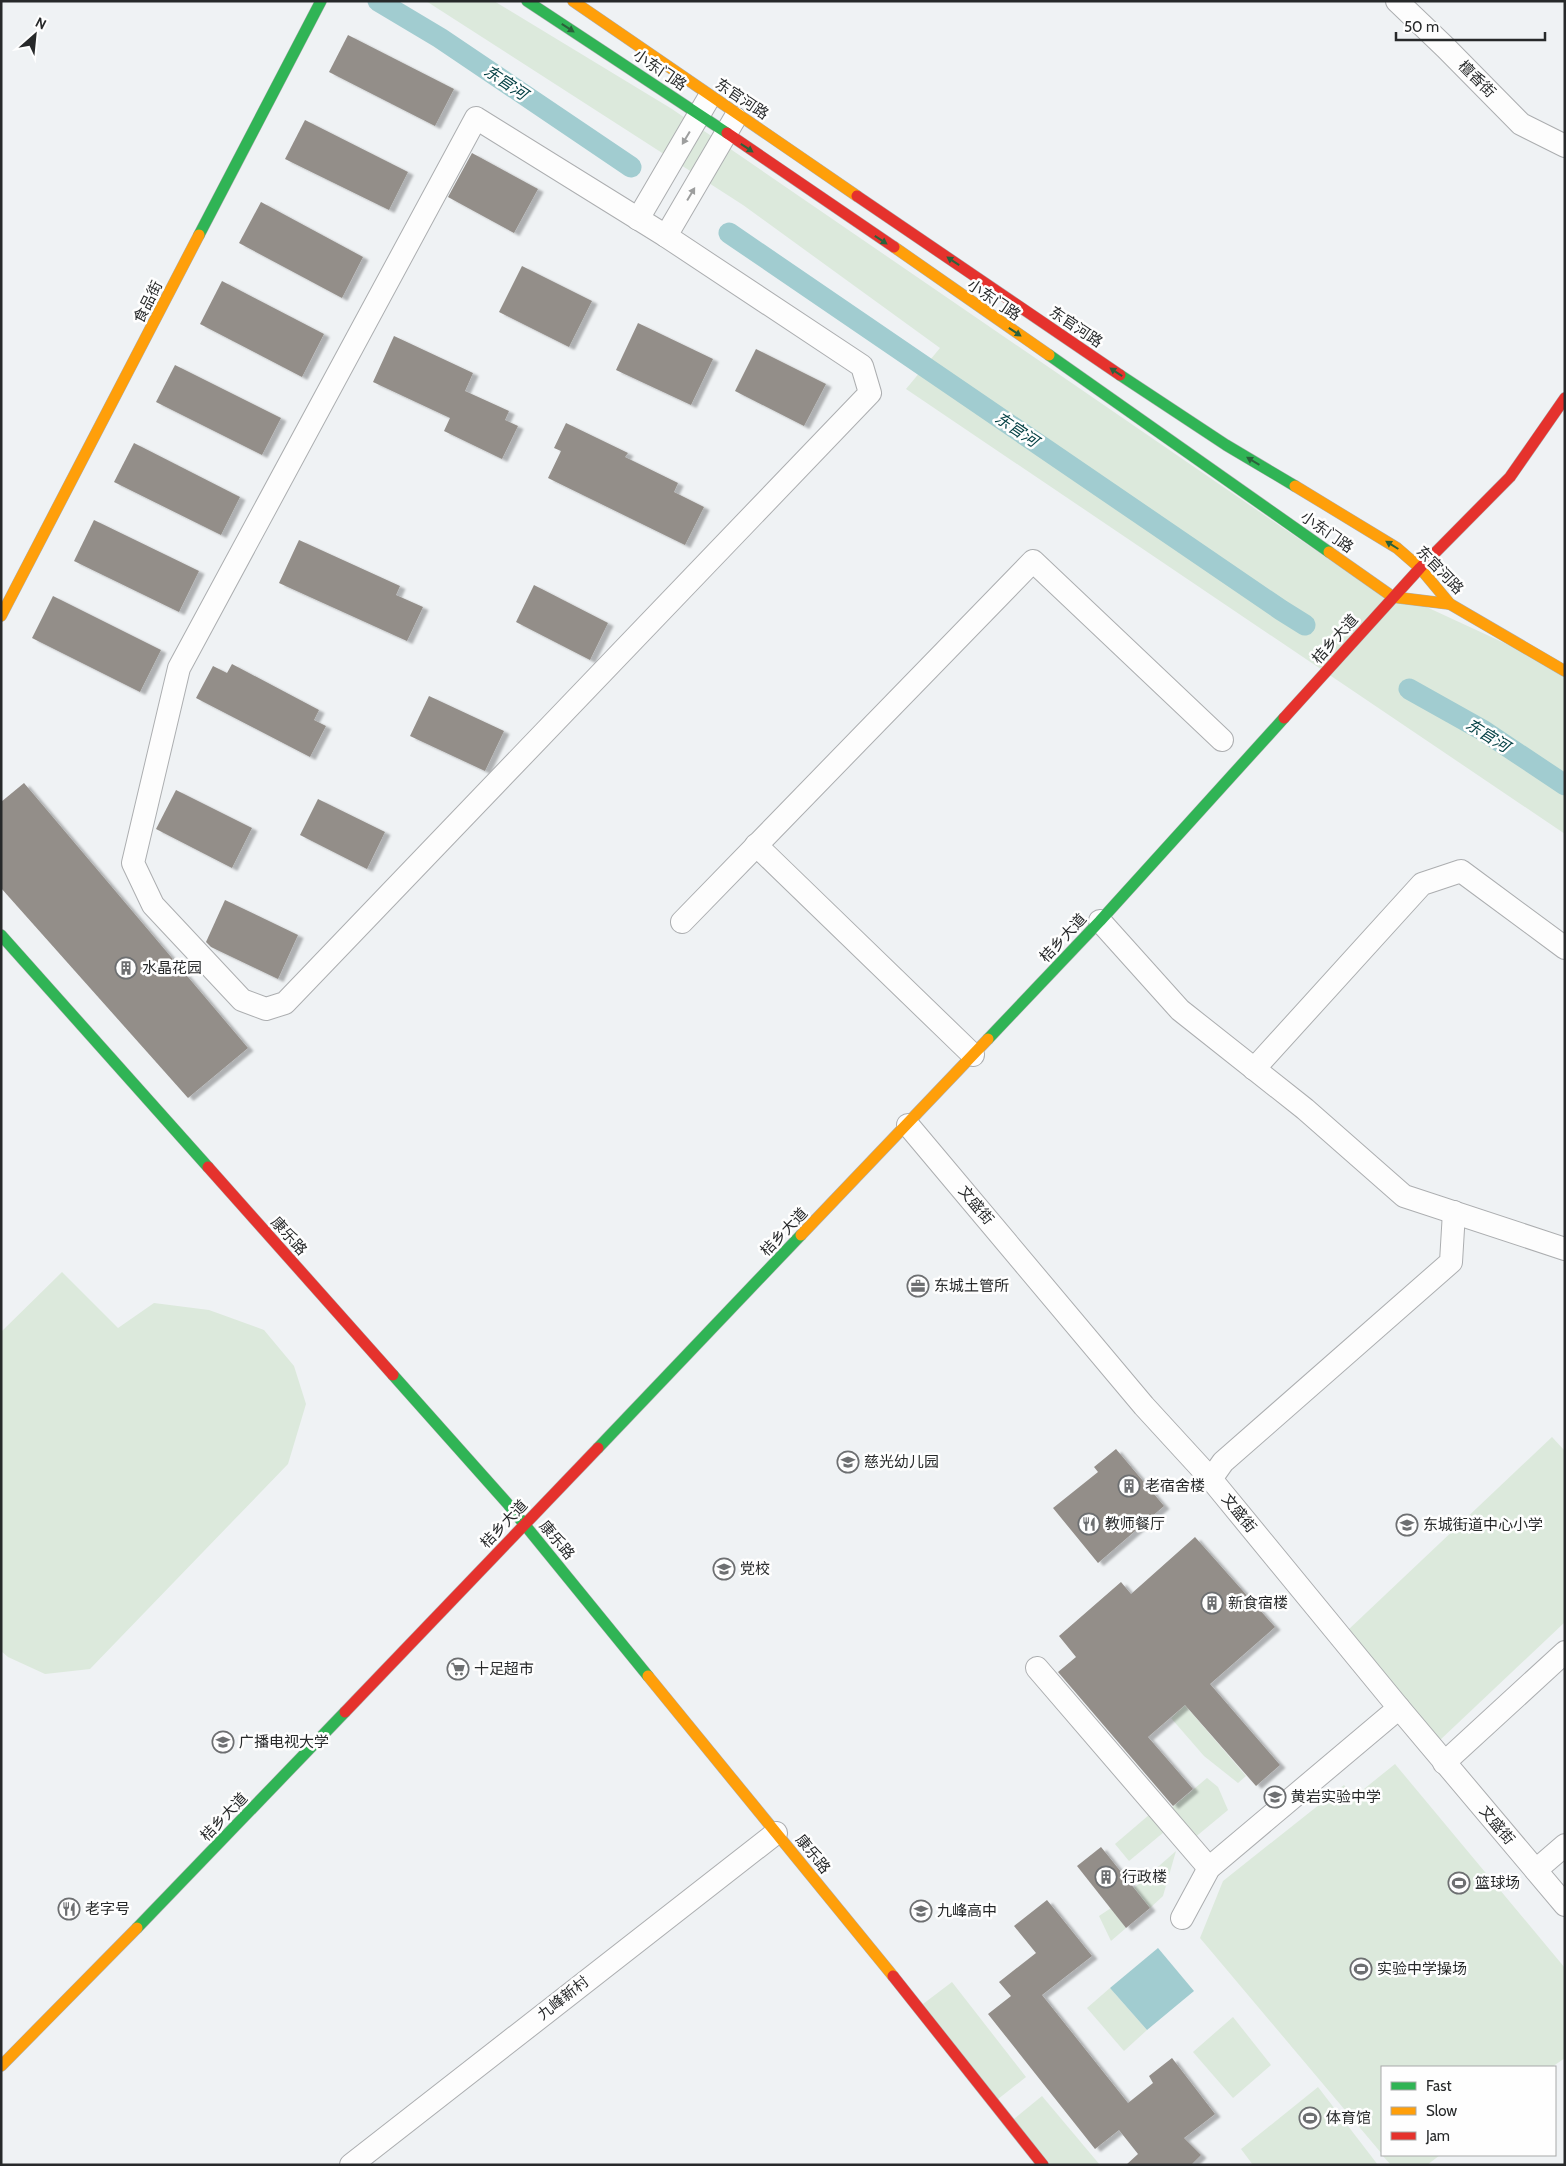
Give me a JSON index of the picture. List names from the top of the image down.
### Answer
{
  "streets": {
    "street": [
      "小东门路",
      "檀香街",
      "东官河路",
      "食品街",
      "桔乡大道",
      "文盛街",
      "康乐路",
      "九峰新村"
    ]
  },
  "crossings": [
    ["小东门路", "东官河路"],
    ["小东门路", "桔乡大道"],
    ["东官河路", "桔乡大道"],
    ["桔乡大道", "文盛街"],
    ["桔乡大道", "康乐路"],
    ["康乐路", "九峰新村"]
  ],
  "one_way": ["小东门路", "东官河路"],
  "water": ["东官河"],
  "places": {
    "building": [
      "水晶花园",
      "老宿舍楼",
      "新食宿楼",
      "行政楼"
    ],
    "office": ["东城土管所"],
    "school or university": [
      "慈光幼儿园",
      "东城街道中心小学",
      "党校",
      "广播电视大学",
      "黄岩实验中学",
      "九峰高中"
    ],
    "restaurant": ["教师餐厅", "老字号"],
    "supermarket": ["十足超市"],
    "sports": ["篮球场", "实验中学操场", "体育馆"]
  },
  "legend": ["Fast", "Slow", "Jam"],
  "scale_bar": "50 m",
  "north": "top right"
}
